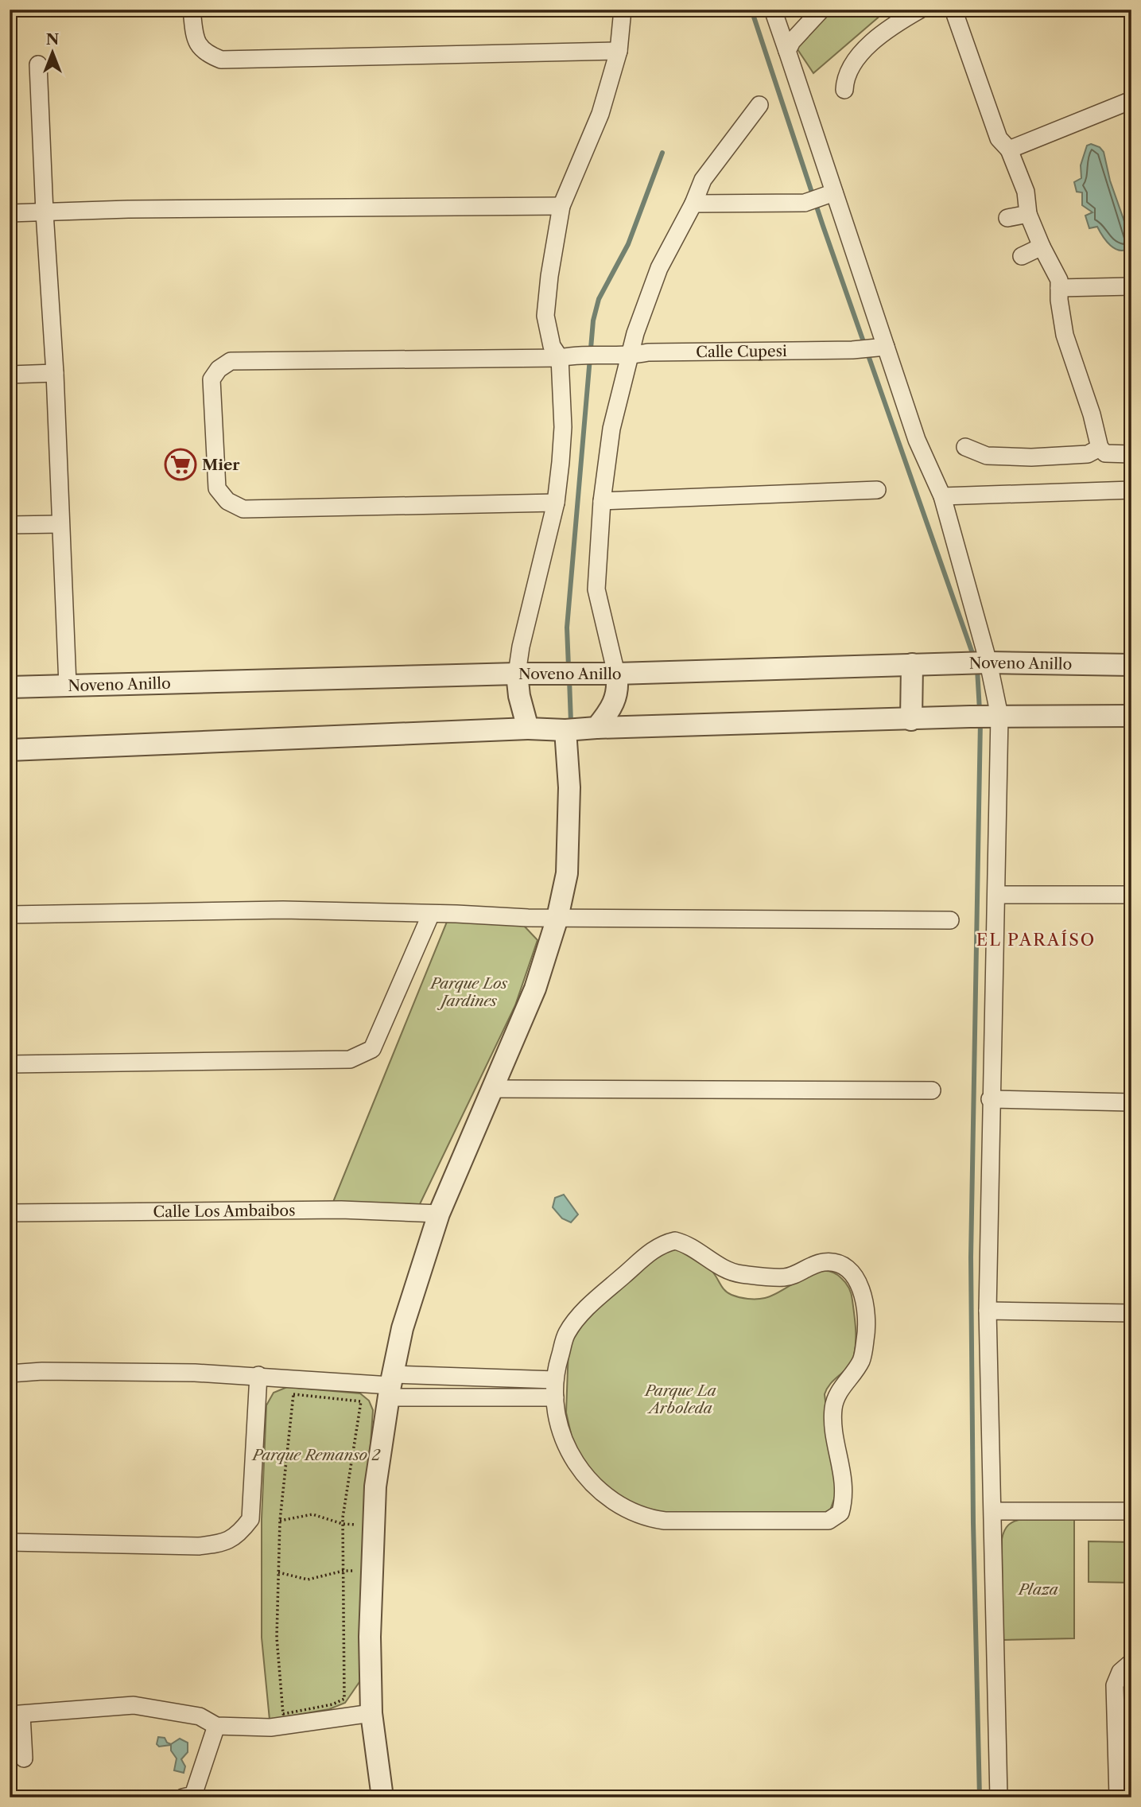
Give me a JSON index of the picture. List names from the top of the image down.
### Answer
{
  "streets": {
    "street": ["Calle Cupesi", "Noveno Anillo", "Calle Los Ambaibos"]
  },
  "districts": ["EL PARAÍSO"],
  "parks": [
    "Parque Los Jardines",
    "Parque La Arboleda",
    "Parque Remanso 2",
    "Plaza"
  ],
  "places": {
    "supermarket": ["Mier"]
  },
  "north": "top"
}
